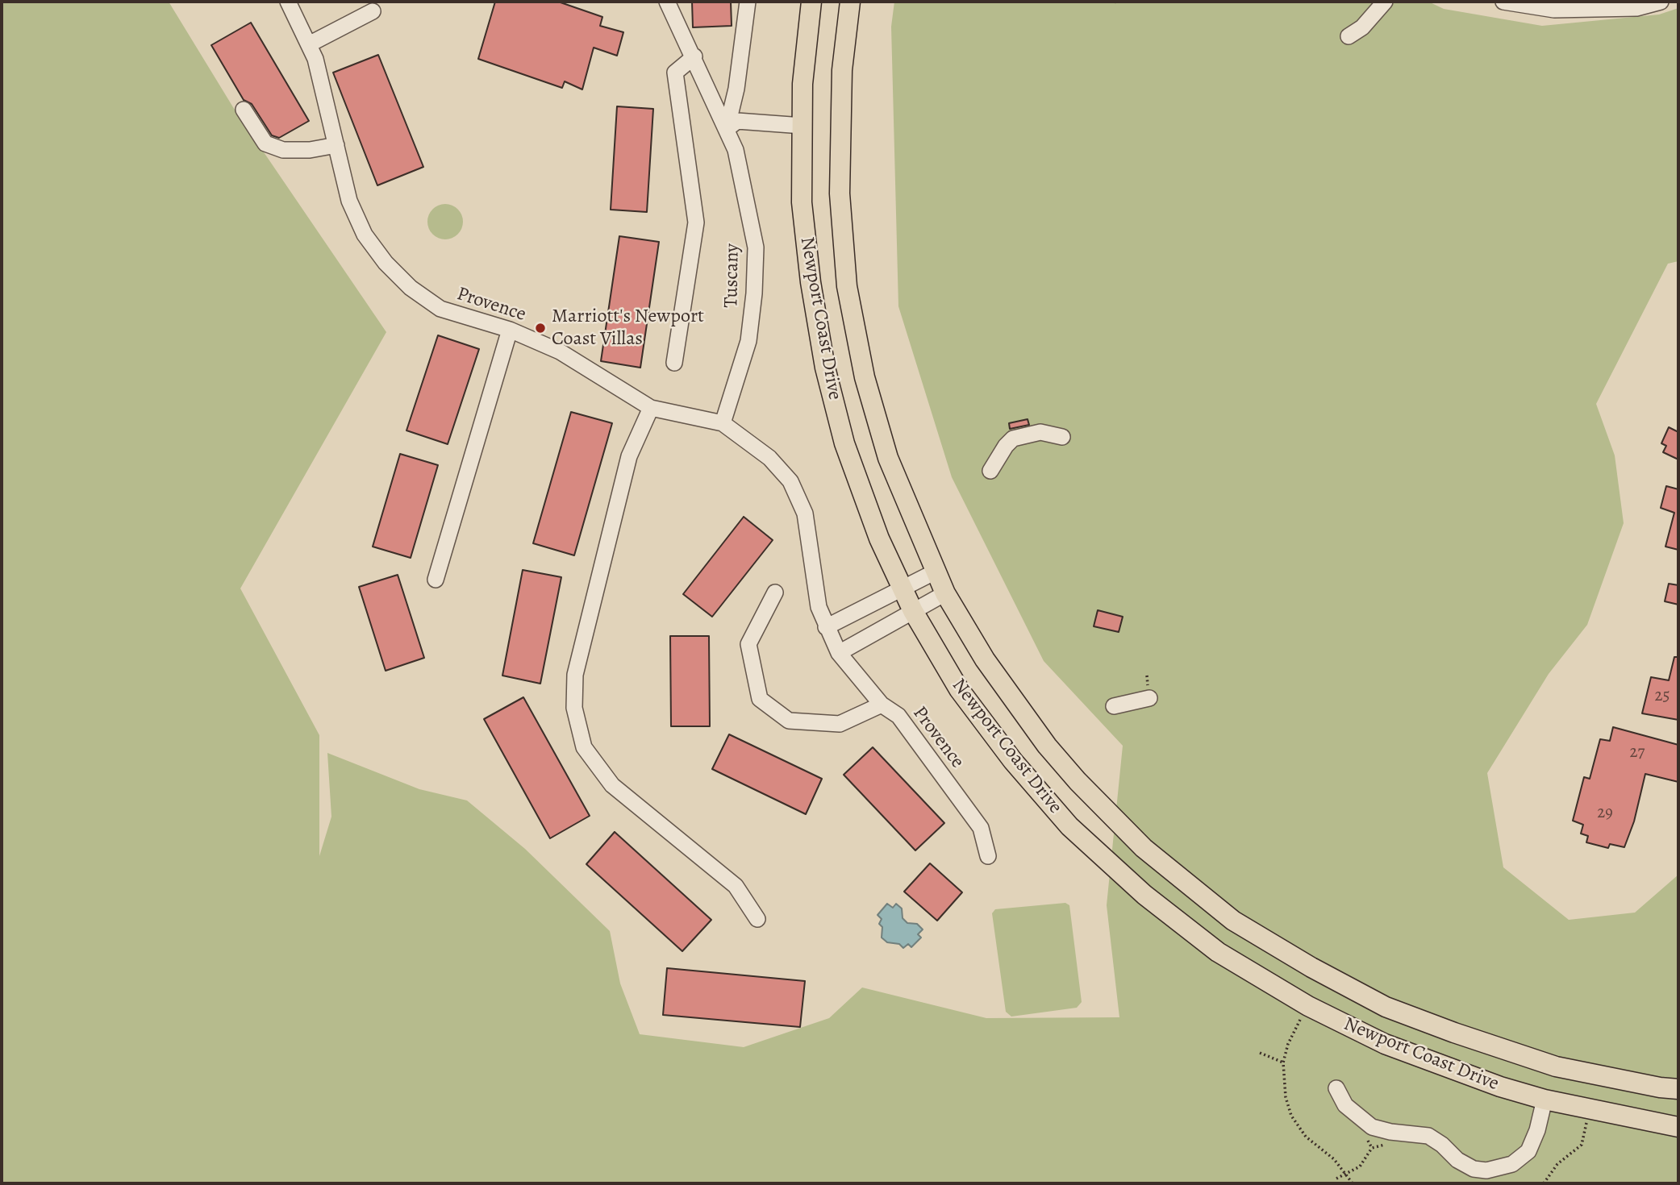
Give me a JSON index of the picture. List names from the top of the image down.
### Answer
{
  "streets": {
    "main road": ["Newport Coast Drive"],
    "street": ["Tuscany", "Provence"]
  },
  "crossings": [
    ["Tuscany", "Provence"]
  ],
  "places": ["Marriott's Newport Coast Villas"],
  "house_numbers": ["25", "27", "29"]
}
